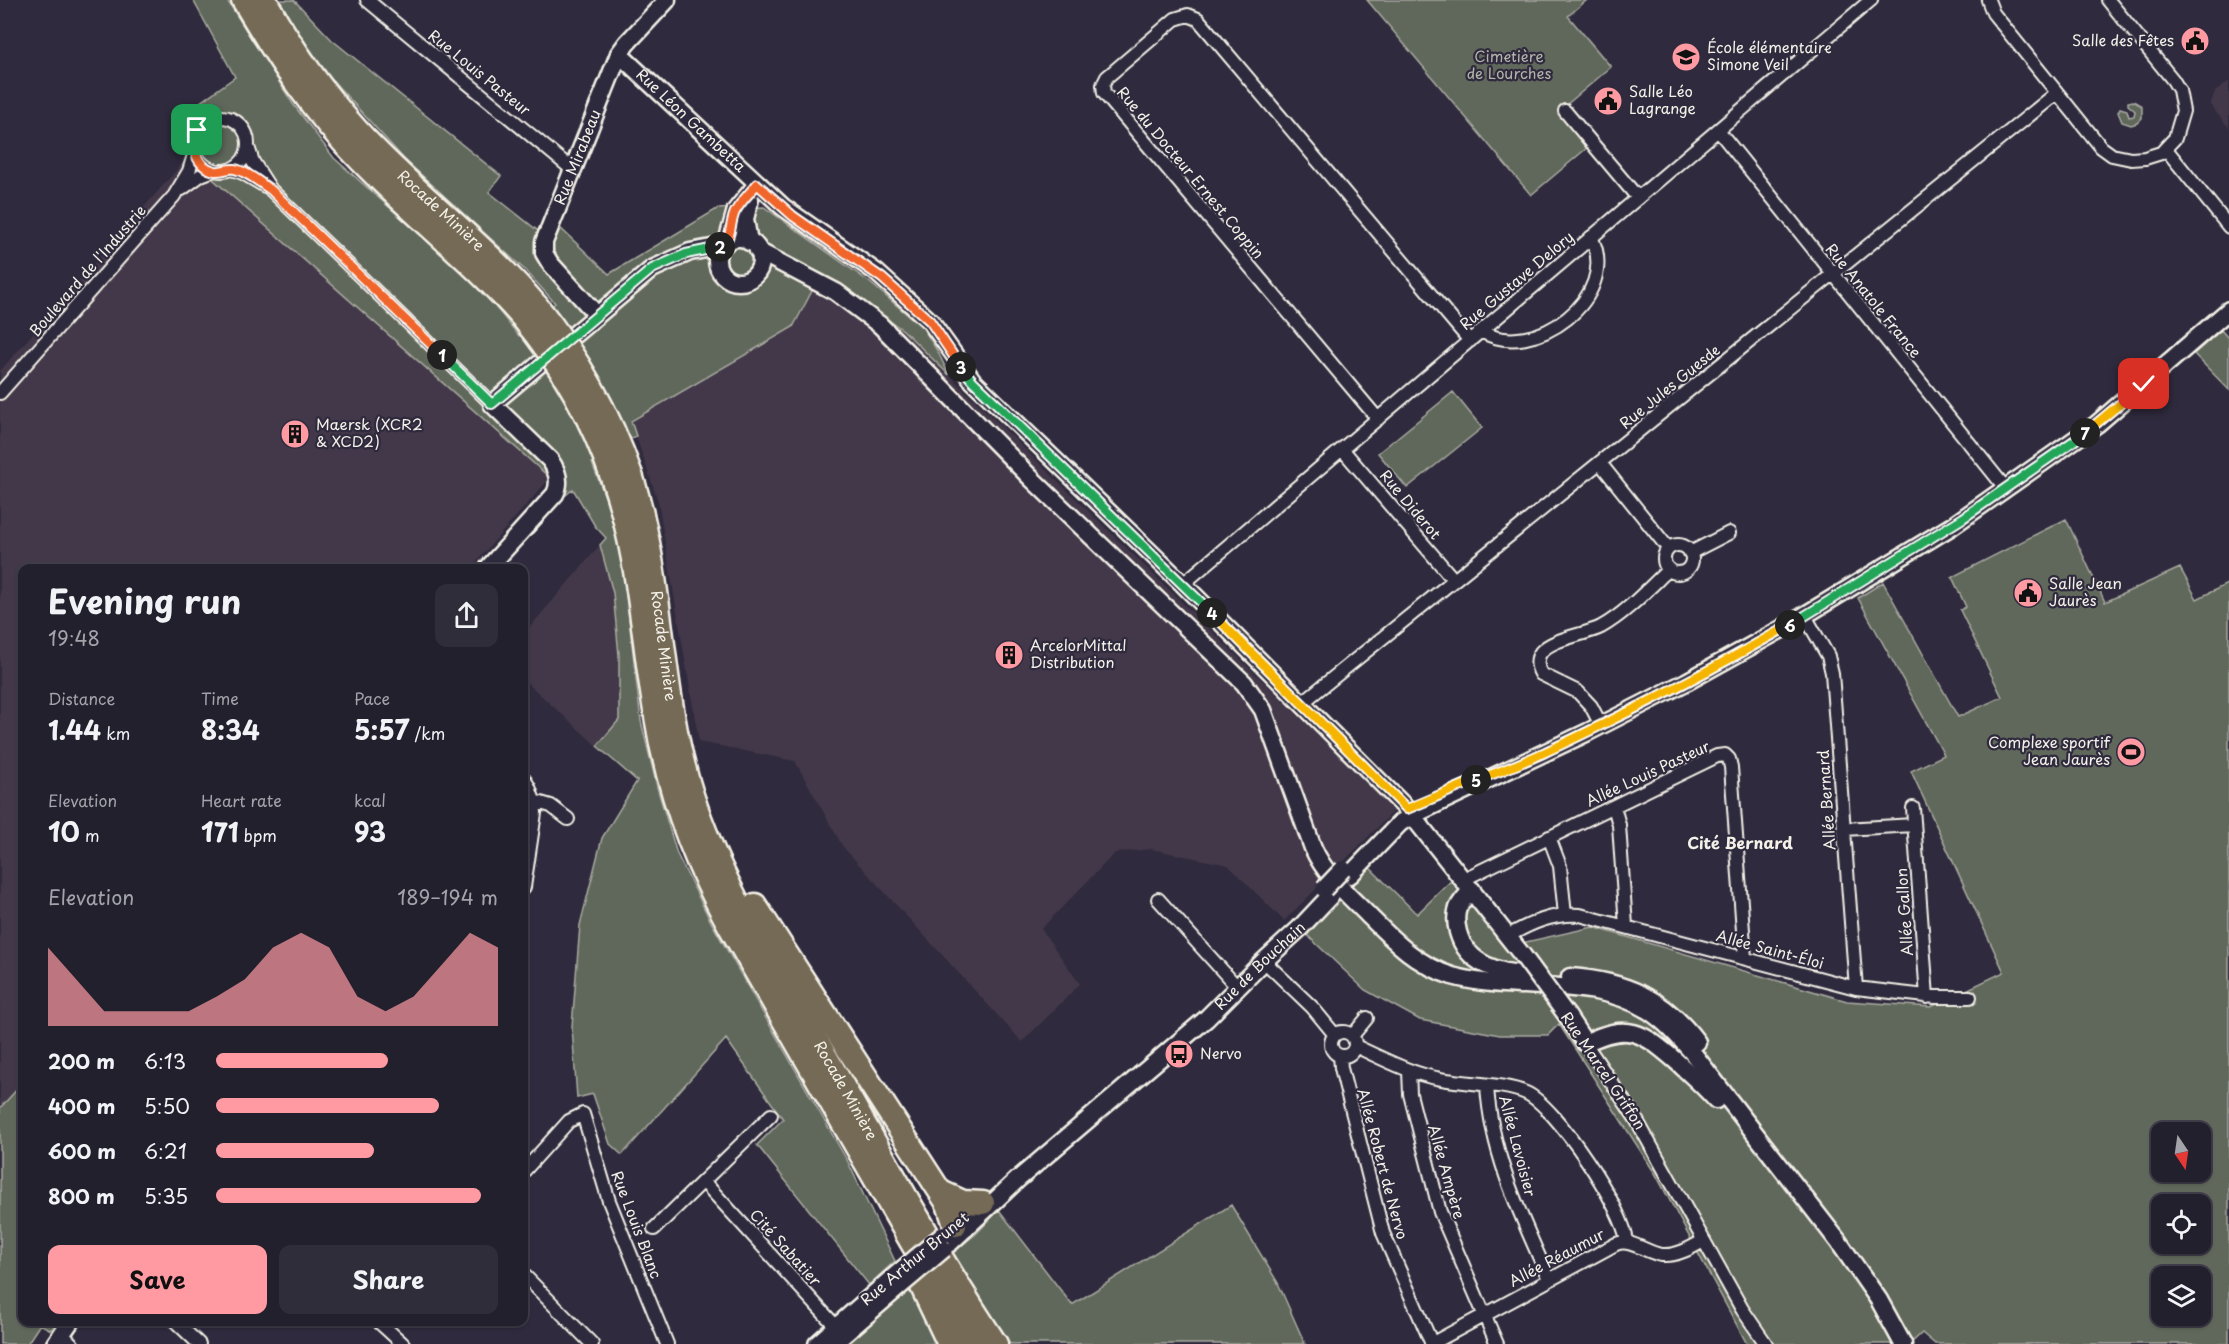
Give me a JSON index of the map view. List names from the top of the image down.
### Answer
{
  "streets": {
    "highway": ["Rocade Minière"],
    "street": [
      "Rue Louis Pasteur",
      "Rue Léon Gambetta",
      "Rue Mirabeau",
      "Rue du Docteur Ernest Coppin",
      "Boulevard de l'Industrie",
      "Rue Gustave Delory",
      "Rue Anatole France",
      "Rue Jules Guesde",
      "Rue Diderot",
      "Allée Louis Pasteur",
      "Allée Bernard",
      "Allée Gallon",
      "Allée Saint-Éloi",
      "Rue de Bouchain",
      "Rue Marcel Griffon",
      "Allée Lavoisier",
      "Allée Robert de Nervo",
      "Allée Ampère",
      "Rue Louis Blanc",
      "Cité Sabatier",
      "Allée Réaumur",
      "Rue Arthur Brunet"
    ]
  },
  "crossings": [
    ["Rue Louis Pasteur", "Rue Mirabeau"],
    ["Rue Léon Gambetta", "Rue Mirabeau"],
    ["Rue Léon Gambetta", "Rue Gustave Delory"],
    ["Rue Léon Gambetta", "Rue Jules Guesde"],
    ["Rue Léon Gambetta", "Rue de Bouchain"],
    ["Rue Léon Gambetta", "Rue Marcel Griffon"],
    ["Rue du Docteur Ernest Coppin", "Rue Gustave Delory"],
    ["Rue Gustave Delory", "Rue Anatole France"],
    ["Rue Gustave Delory", "Rue Diderot"],
    ["Rue Anatole France", "Rue Jules Guesde"],
    ["Rue Anatole France", "Rue de Bouchain"],
    ["Rue Jules Guesde", "Rue Diderot"],
    ["Allée Louis Pasteur", "Allée Saint-Éloi"],
    ["Allée Louis Pasteur", "Rue Marcel Griffon"],
    ["Allée Bernard", "Allée Saint-Éloi"],
    ["Allée Bernard", "Rue de Bouchain"],
    ["Allée Gallon", "Allée Saint-Éloi"],
    ["Allée Saint-Éloi", "Rue Marcel Griffon"],
    ["Rue de Bouchain", "Rue Marcel Griffon"],
    ["Rue de Bouchain", "Rue Arthur Brunet"],
    ["Rue Marcel Griffon", "Allée Réaumur"],
    ["Allée Lavoisier", "Allée Réaumur"],
    ["Allée Robert de Nervo", "Allée Réaumur"],
    ["Allée Ampère", "Allée Réaumur"],
    ["Cité Sabatier", "Rue Arthur Brunet"]
  ],
  "districts": ["Cité Bernard"],
  "parks": ["Cimetière de Lourches"],
  "places": {
    "public building": ["Salle des Fêtes", "Salle Léo Lagrange", "Salle Jean Jaurès"],
    "school or university": ["École élémentaire Simone Veil"],
    "building": ["Maersk (XCR2 & XCD2)", "ArcelorMittal Distribution"],
    "sports": ["Complexe sportif Jean Jaurès"],
    "bus stop": ["Nervo"]
  },
  "north": "bottom",
  "page": {
    "pins": [
      "2",
      "1",
      "3",
      "7",
      "4",
      "6",
      "5"
    ],
    "heading": ["Evening run", "19:48"],
    "stats": [
      ["Distance", "1.44 km"],
      ["Time", "8:34"],
      ["Pace", "5:57 /km"],
      ["Elevation", "10 m"],
      ["Heart rate", "171 bpm"],
      ["kcal", "93"]
    ],
    "chart": ["Elevation", "189–194 m"],
    "list": [
      {
        "name": "200 m",
        "note": "6:13"
      },
      {
        "name": "400 m",
        "note": "5:50"
      },
      {
        "name": "600 m",
        "note": "6:21"
      },
      {
        "name": "800 m",
        "note": "5:35"
      }
    ],
    "buttons": ["Save", "Share"]
  }
}
